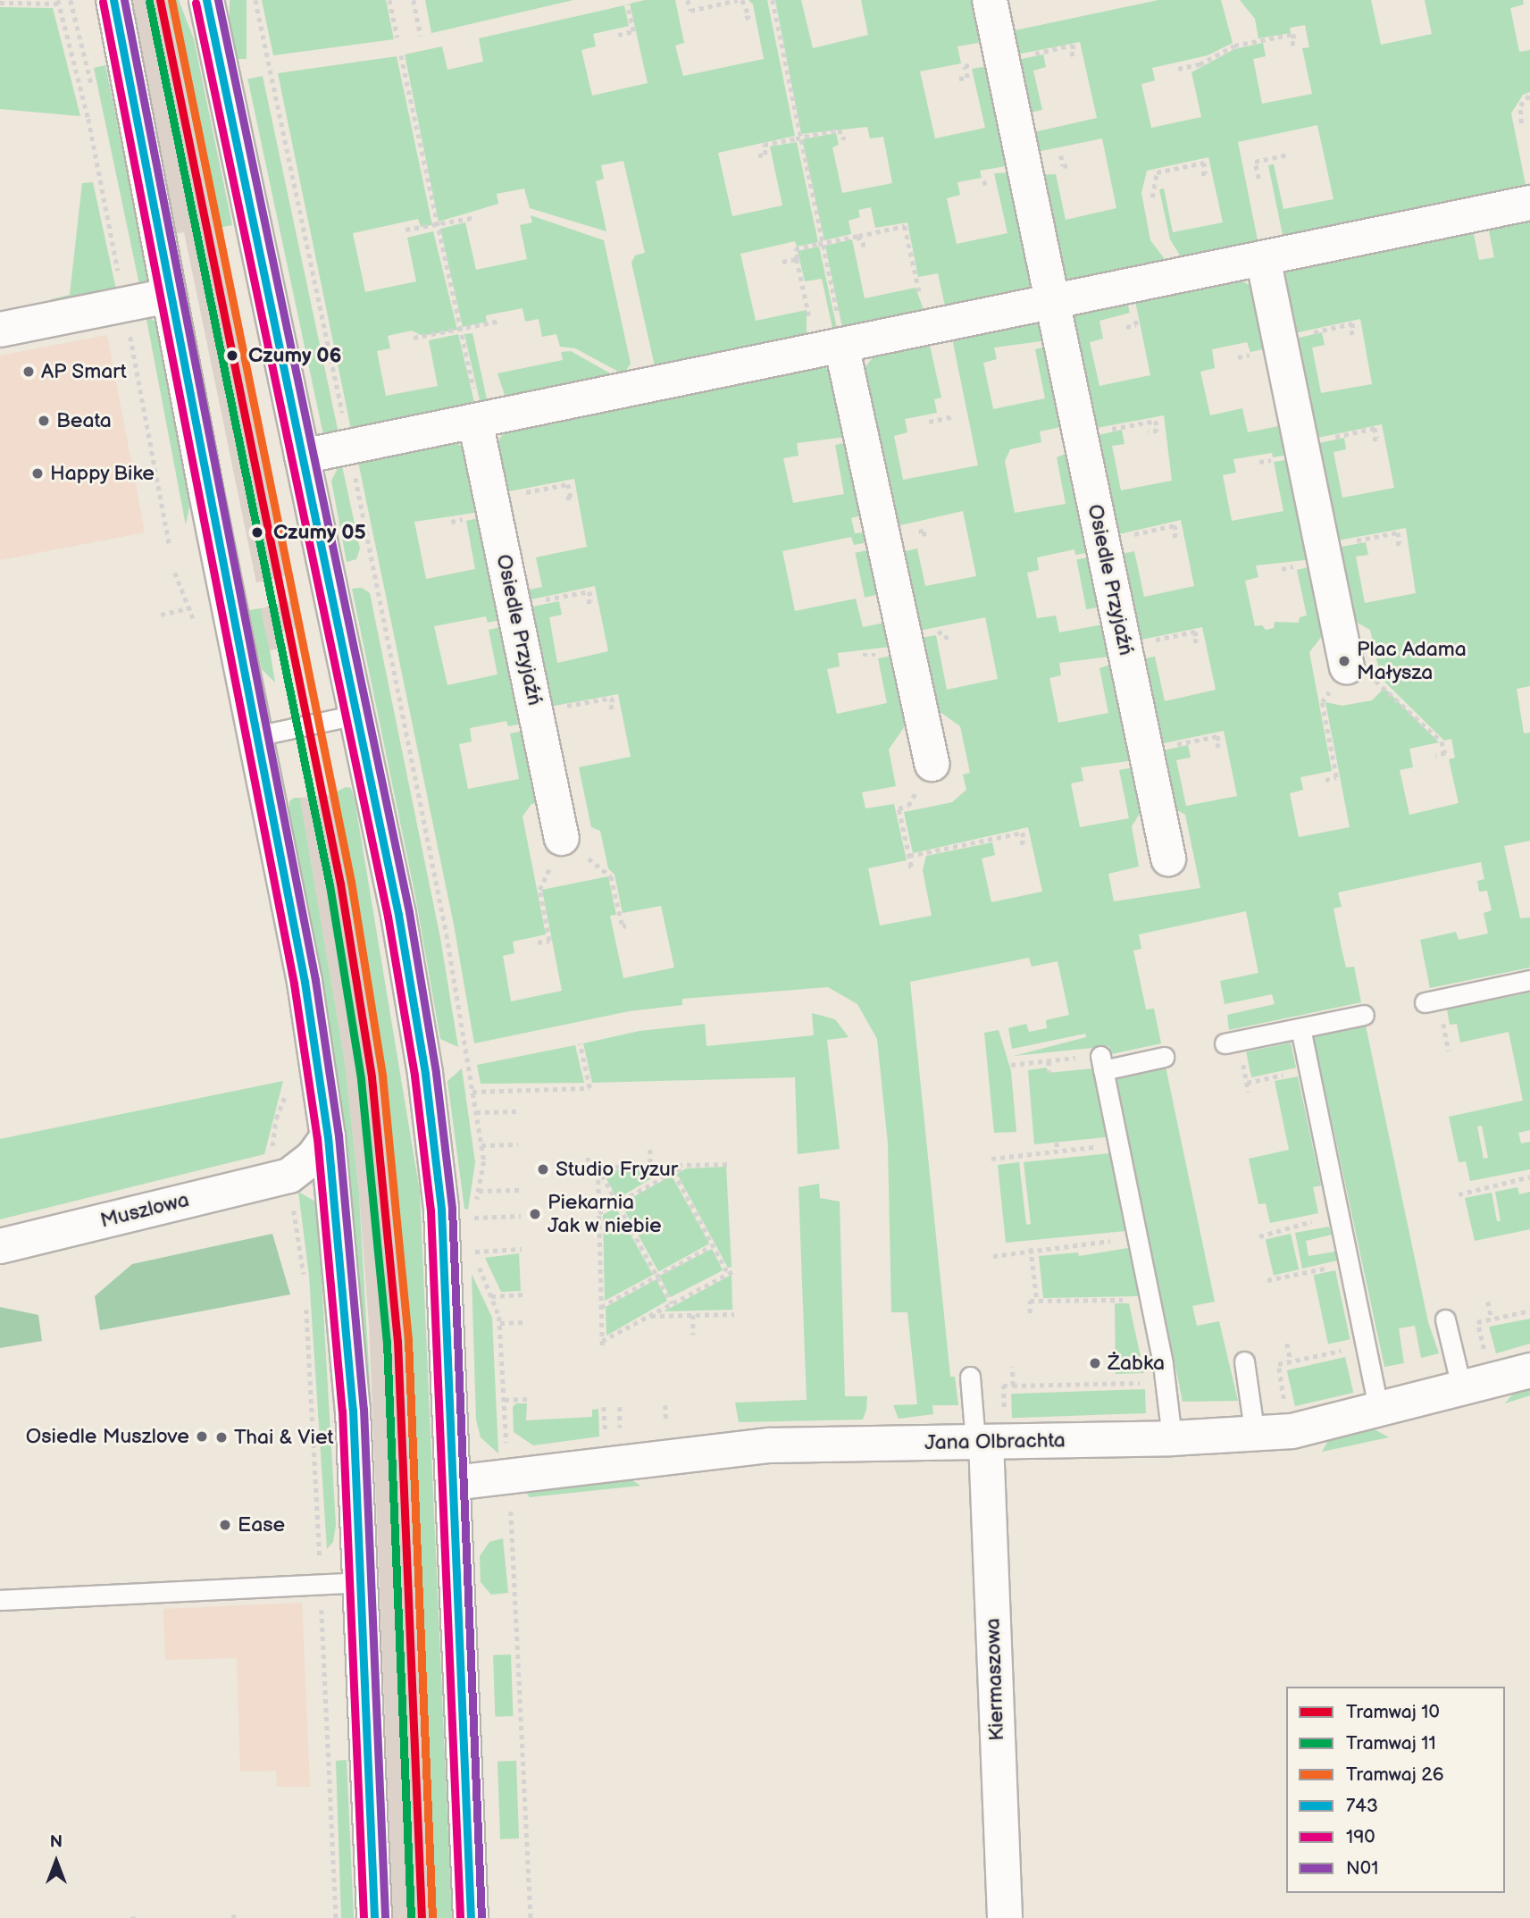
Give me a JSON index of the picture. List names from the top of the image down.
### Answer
{
  "streets": {
    "street": [
      "Osiedle Przyjaźń",
      "Muszlowa",
      "Jana Olbrachta",
      "Kiermaszowa"
    ]
  },
  "crossings": [
    ["Jana Olbrachta", "Kiermaszowa"]
  ],
  "places": [
    "Czumy 06",
    "AP Smart",
    "Beata",
    "Happy Bike",
    "Czumy 05",
    "Plac Adama Małysza",
    "Studio Fryzur",
    "Piekarnia Jak w niebie",
    "Żabka",
    "Osiedle Muszlove",
    "Thai & Viet",
    "Ease"
  ],
  "lines": [
    "tram line 10",
    "tram line 26",
    "transit line 743",
    "transit line N01",
    "tram line 11",
    "transit line 190"
  ],
  "legend": [
    "Tramwaj 10",
    "Tramwaj 11",
    "Tramwaj 26",
    "743",
    "190",
    "N01"
  ],
  "north": "top"
}
